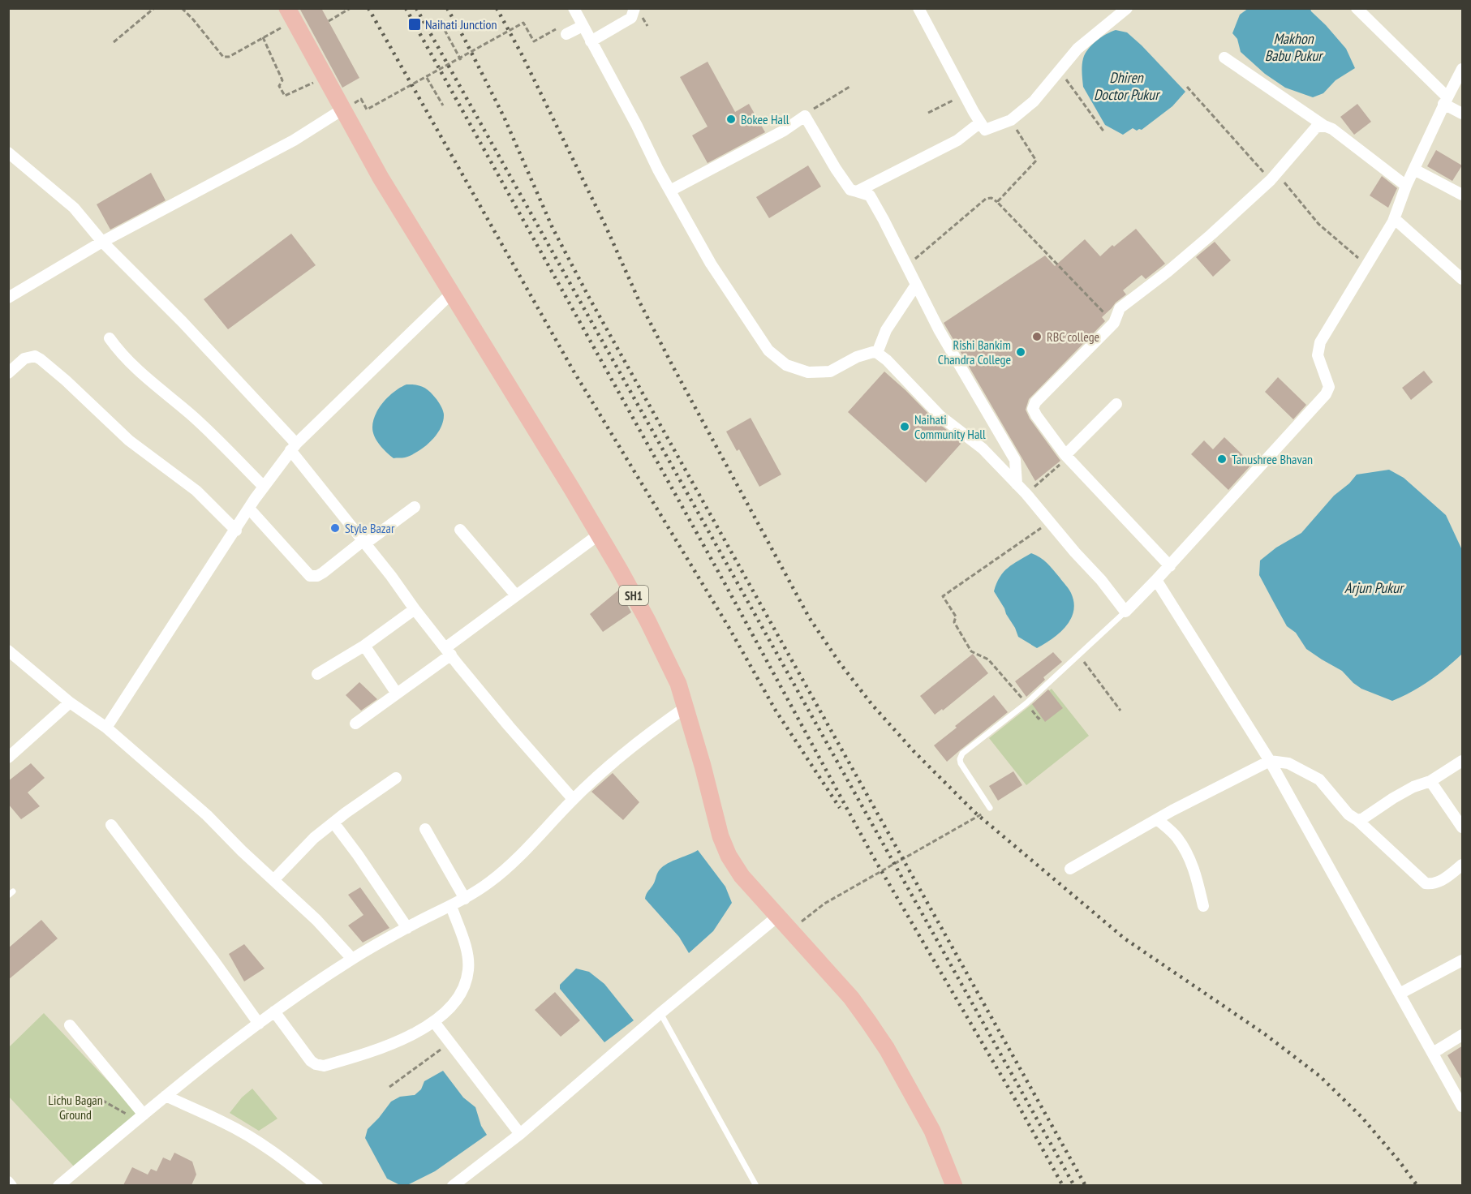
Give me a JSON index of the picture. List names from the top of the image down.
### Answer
{
  "streets": {
    "main road": ["SH1"]
  },
  "water": ["Makhon Babu Pukur", "Dhiren Doctor Pukur", "Arjun Pukur"],
  "parks": ["Lichu Bagan Ground"],
  "places": {
    "transit": ["Naihati Junction"],
    "other": [
      "Bokee Hall",
      "RBC college",
      "Rishi Bankim Chandra College",
      "Naihati Community Hall",
      "Tanushree Bhavan",
      "Style Bazar"
    ]
  }
}
